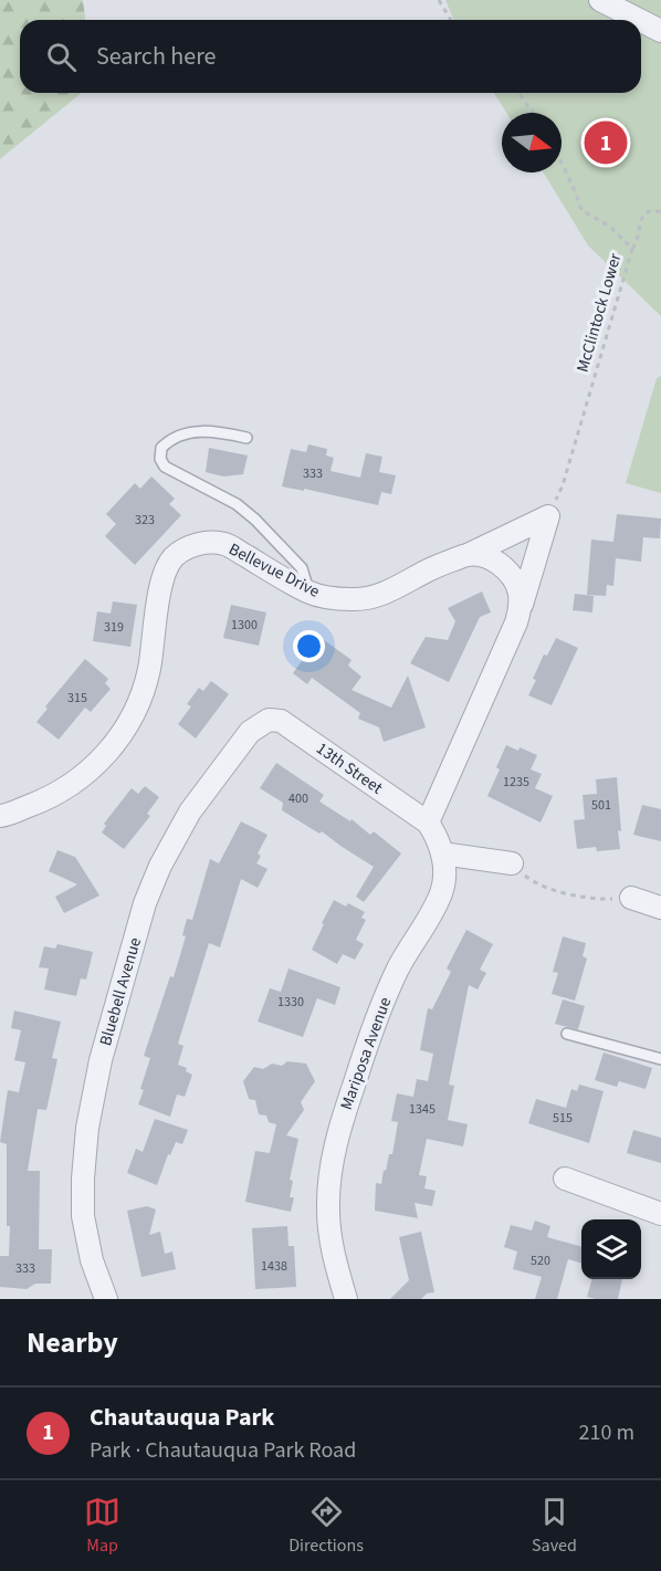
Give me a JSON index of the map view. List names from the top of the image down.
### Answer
{
  "streets": {
    "street": [
      "Bellevue Drive",
      "13th Street",
      "Bluebell Avenue",
      "Mariposa Avenue"
    ],
    "path": ["McClintock Lower"]
  },
  "crossings": [
    ["McClintock Lower", "Bellevue Drive"],
    ["13th Street", "Bluebell Avenue"],
    ["13th Street", "Mariposa Avenue"]
  ],
  "house_numbers": [
    "333",
    "323",
    "1300",
    "319",
    "315",
    "1235",
    "400",
    "501",
    "1330",
    "1345",
    "515",
    "520",
    "1438",
    "333"
  ],
  "north": "right",
  "page": {
    "search": "Search here",
    "pins": "1",
    "heading": "Nearby",
    "list": [
      {
        "mark": "1",
        "name": "Chautauqua Park",
        "note": "Park · Chautauqua Park Road",
        "value": "210 m"
      }
    ],
    "nav": ["Map", "Directions", "Saved"]
  }
}
